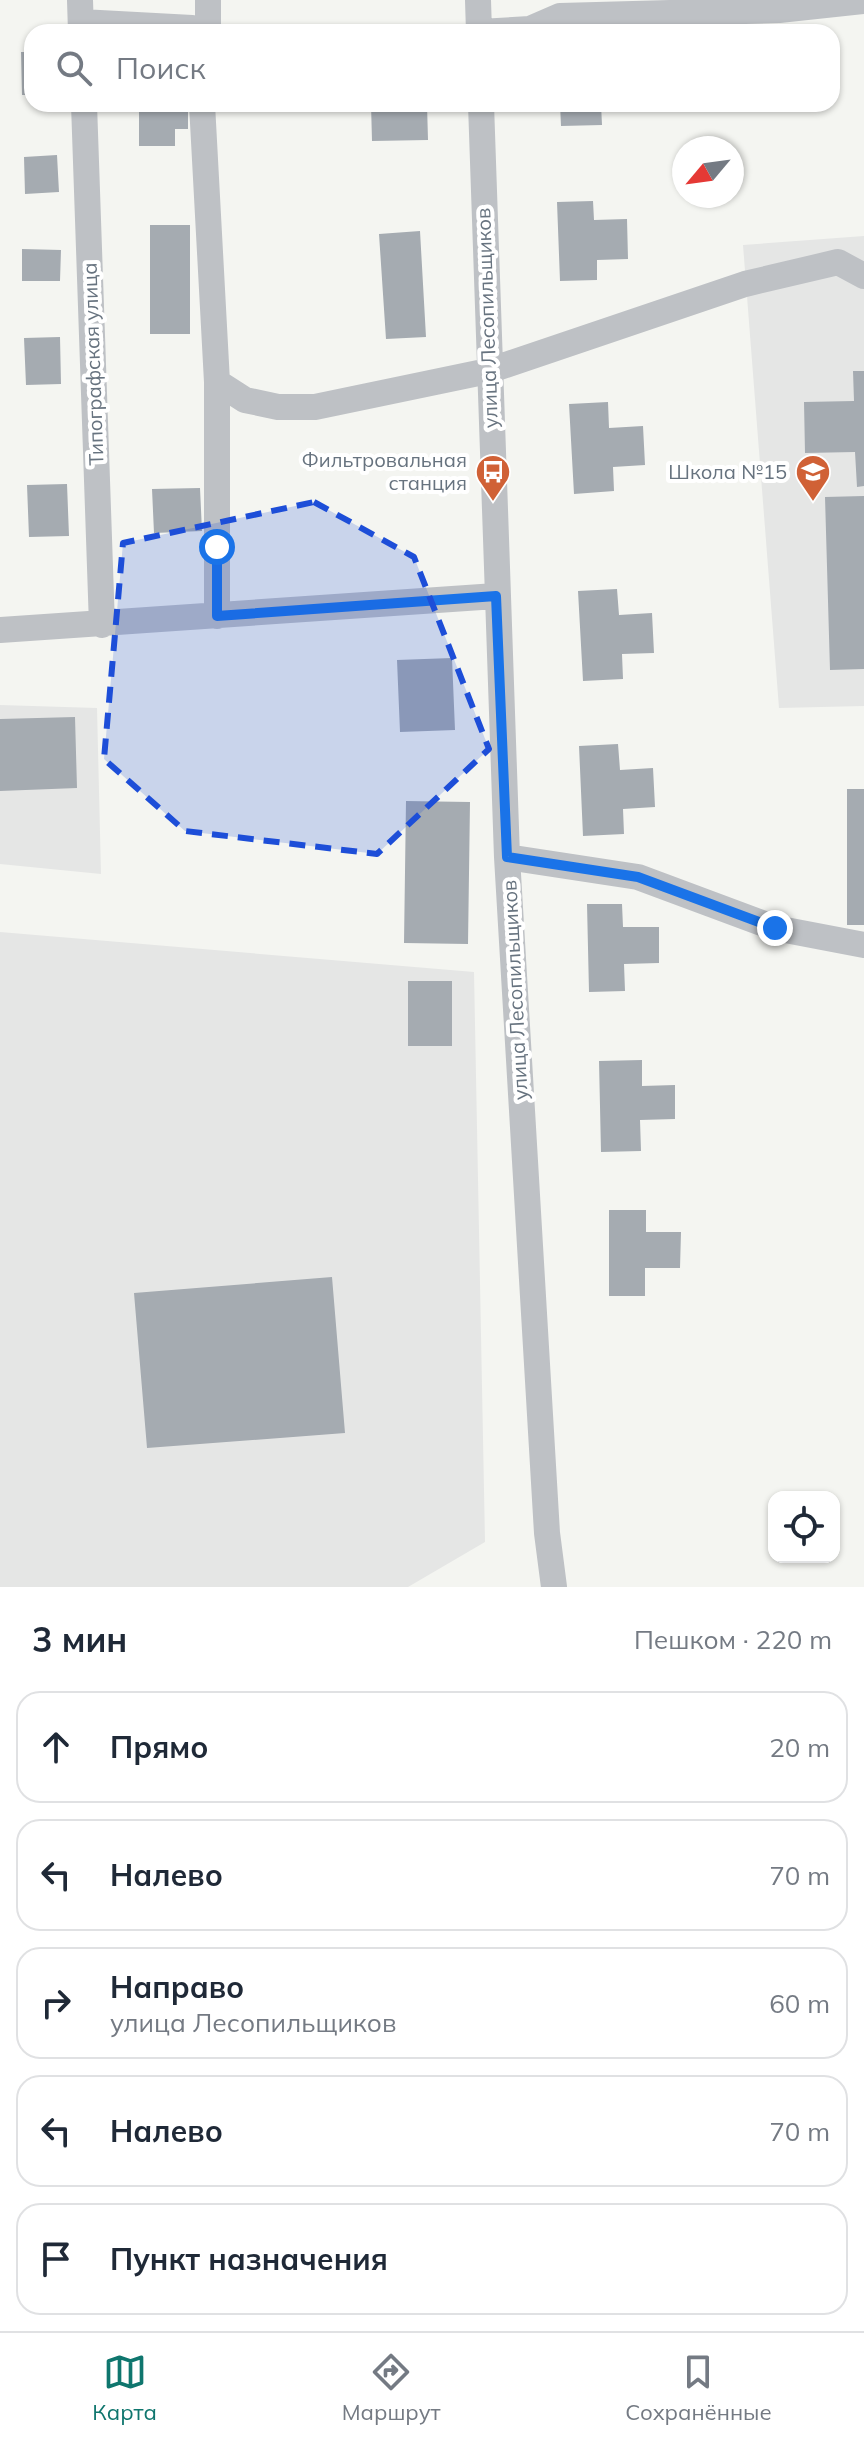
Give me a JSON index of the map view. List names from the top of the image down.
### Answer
{
  "streets": {
    "street": ["улица Лесопильщиков", "Типографская улица"]
  },
  "places": {
    "bus stop": ["Фильтровальная станция"],
    "school or university": ["Школа №15"]
  },
  "north": "bottom left",
  "page": {
    "search": "Поиск",
    "heading": ["3 мин", "Пешком · 220 m"],
    "list": [
      ["Прямо", "20 m"],
      ["Налево", "70 m"],
      ["Направо", "улица Лесопильщиков", "60 m"],
      ["Налево", "70 m"],
      "Пункт назначения"
    ],
    "nav": ["Карта", "Маршрут", "Сохранённые"]
  }
}
